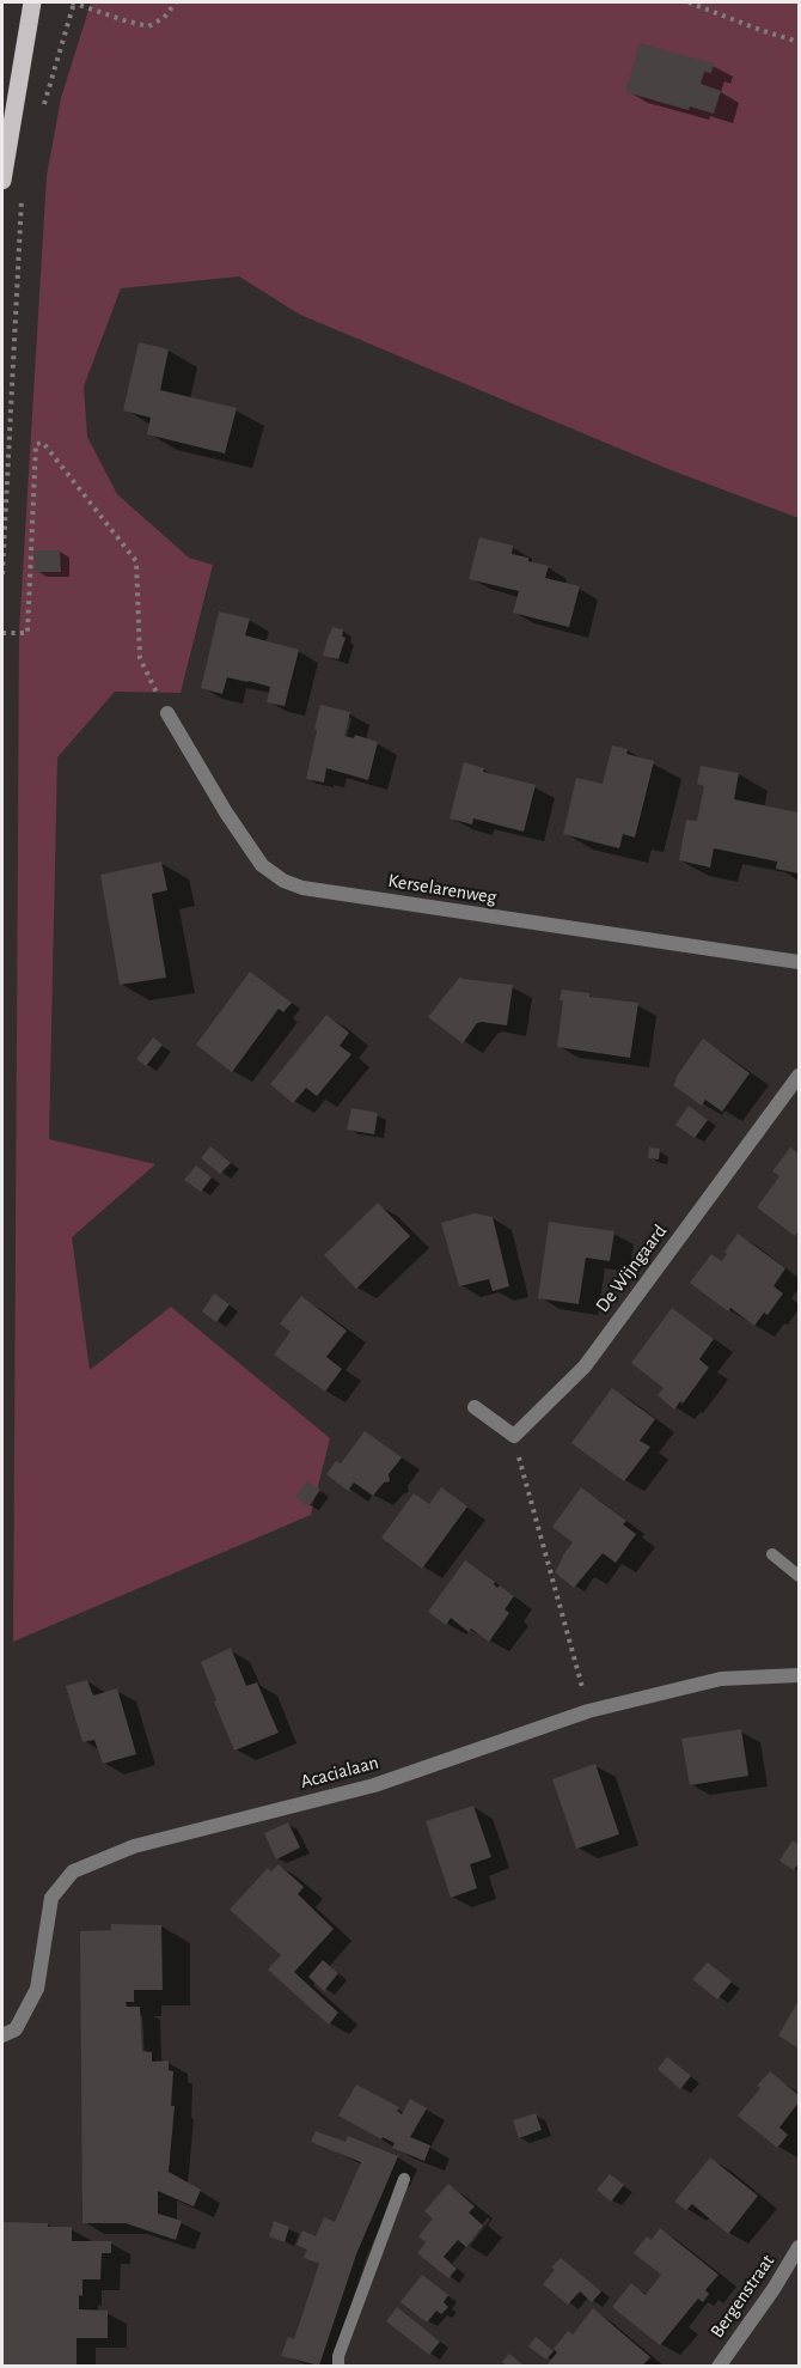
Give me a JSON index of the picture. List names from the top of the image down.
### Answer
{
  "streets": {
    "street": [
      "Kerselarenweg",
      "De Wijngaard",
      "Acacialaan",
      "Bergenstraat"
    ]
  }
}
